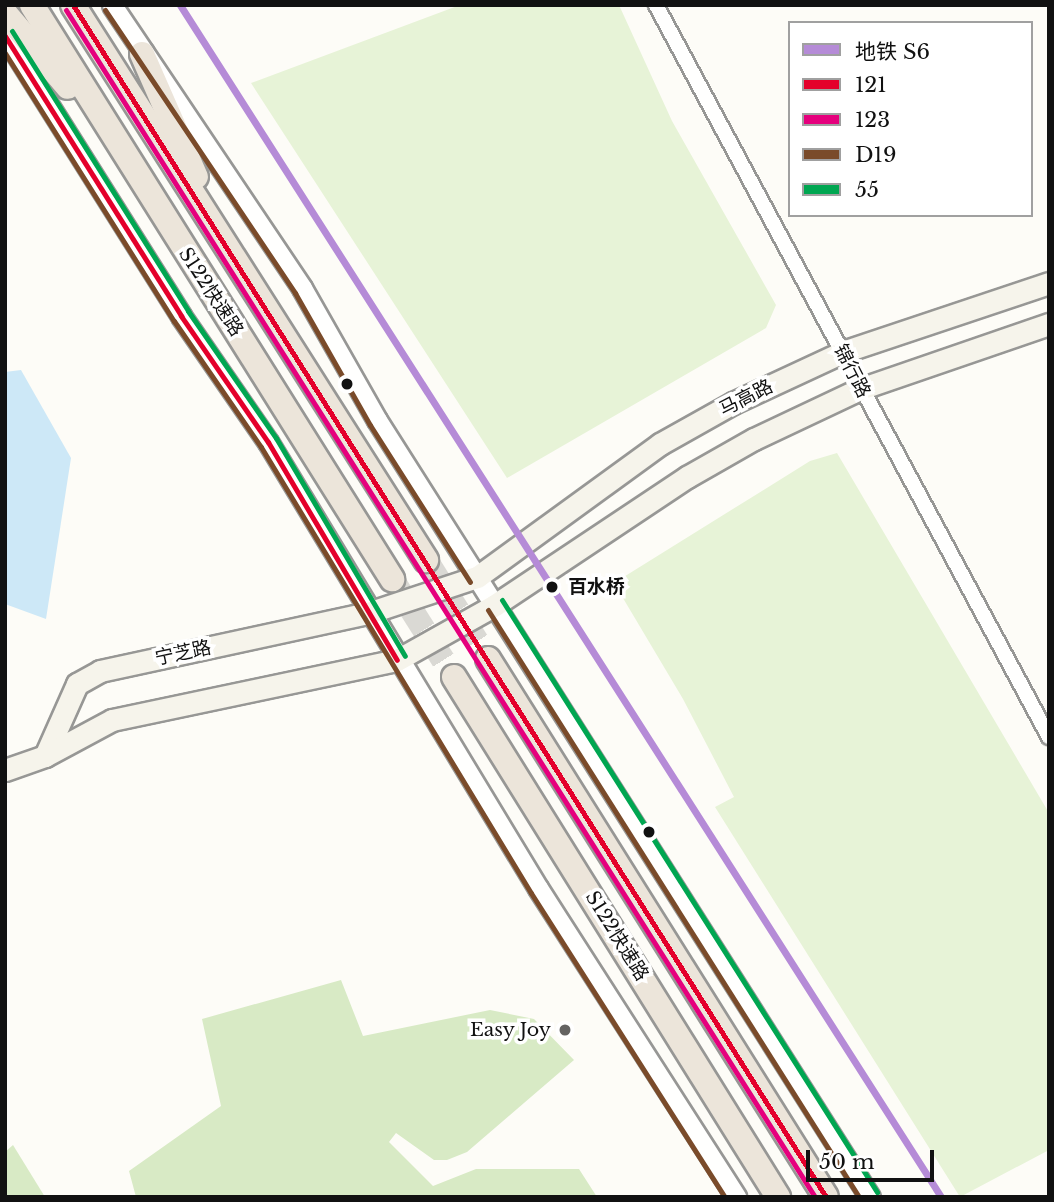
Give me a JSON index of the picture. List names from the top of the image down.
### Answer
{
  "streets": {
    "highway": ["S122快速路"],
    "main road": ["马高路", "宁芝路"],
    "street": ["锦行路"]
  },
  "crossings": [
    ["锦行路", "马高路"],
    ["马高路", "宁芝路"]
  ],
  "places": ["百水桥", "Easy Joy"],
  "lines": [
    "metro line S6",
    "transit line 121",
    "transit line 123",
    "transit line D19",
    "transit line 55"
  ],
  "legend": [
    "地铁 S6",
    "121",
    "123",
    "D19",
    "55"
  ],
  "scale_bar": "50 m"
}
